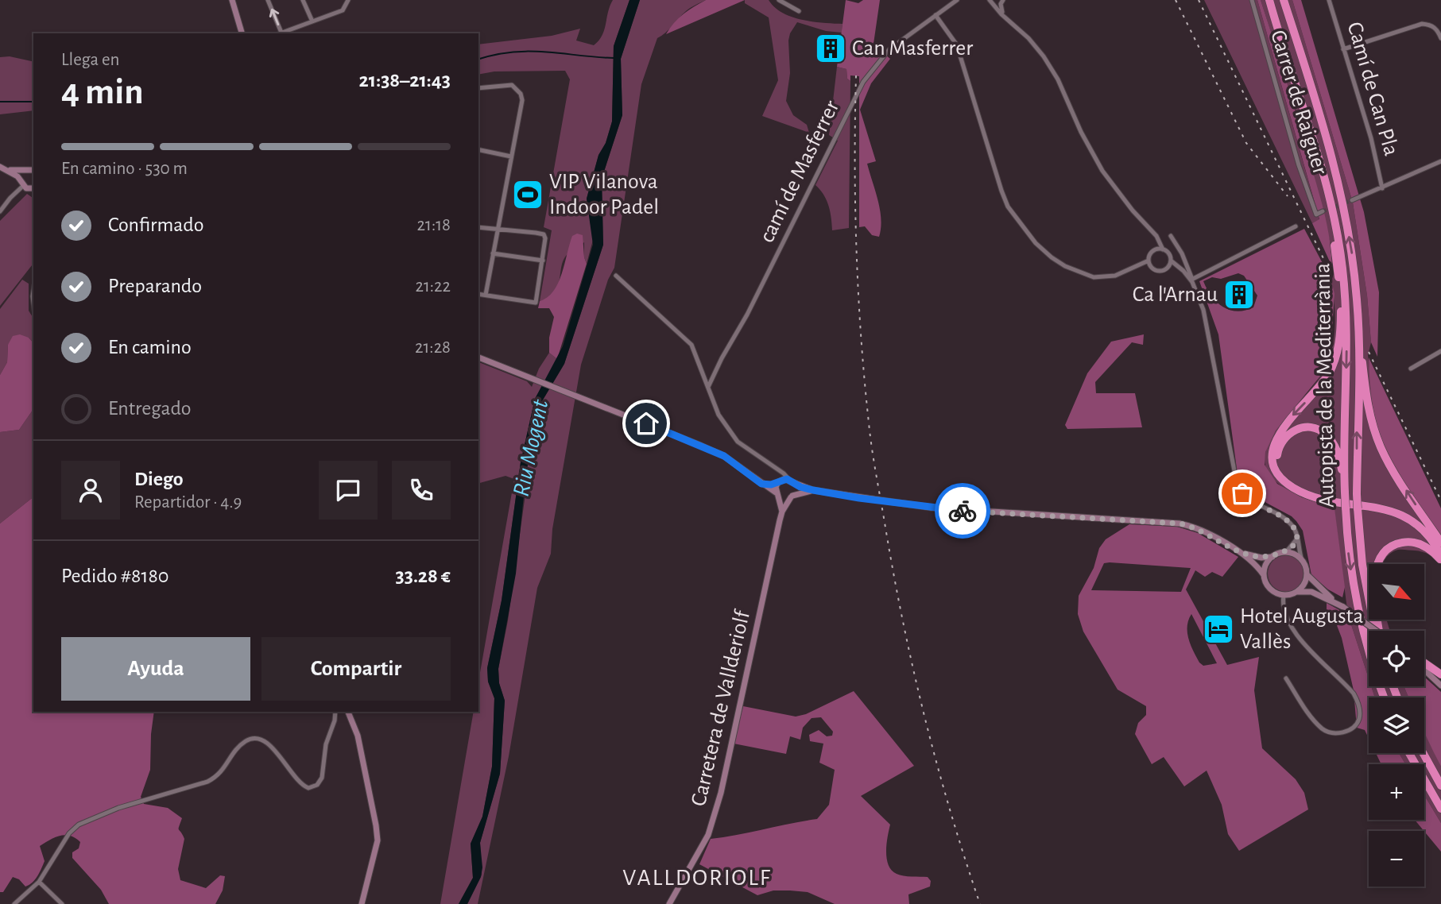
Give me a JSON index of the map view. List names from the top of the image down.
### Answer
{
  "streets": {
    "highway": ["Autopista de la Mediterrània"],
    "main road": ["Carretera de Vallderiolf"],
    "street": ["Camí de Can Pla", "Carrer de Raiguer", "camí de Masferrer"]
  },
  "districts": ["VALLDORIOLF"],
  "water": ["Riu Mogent"],
  "places": {
    "building": ["Can Masferrer", "Ca l'Arnau"],
    "sports": ["VIP Vilanova Indoor Padel"],
    "hotel": ["Hotel Augusta Vallès"]
  },
  "north": "bottom right",
  "page": {
    "heading": ["4 min", "Llega en", "21:38–21:43"],
    "panel": [
      "Diego",
      "Repartidor · 4.9",
      "Pedido #8180",
      "33.28 €"
    ],
    "bar": "En camino · 530 m",
    "list": [
      ["Confirmado", "21:18"],
      ["Preparando", "21:22"],
      ["En camino", "21:28"],
      "Entregado"
    ],
    "map_buttons": ["+", "−"],
    "buttons": ["Ayuda", "Compartir"]
  }
}
